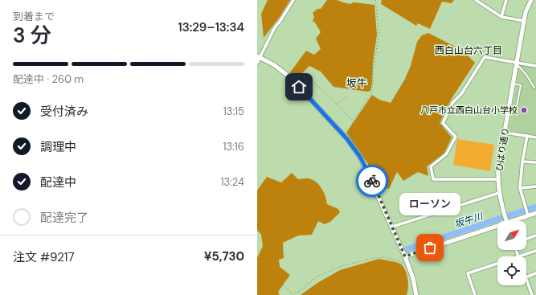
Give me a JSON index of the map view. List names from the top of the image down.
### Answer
{
  "streets": {
    "street": ["ひばり通り"]
  },
  "districts": ["西白山台六丁目", "坂牛"],
  "water": ["坂牛川"],
  "places": ["八戸市立西白山台小学校", "ローソン"],
  "north": "top right",
  "page": {
    "heading": ["3 分", "到着まで", "13:29–13:34"],
    "panel": ["注文 #9217", "¥5,730"],
    "bar": "配達中 · 260 m",
    "list": [
      ["受付済み", "13:15"],
      ["調理中", "13:16"],
      ["配達中", "13:24"],
      "配達完了"
    ],
    "bubble": "ローソン"
  }
}
